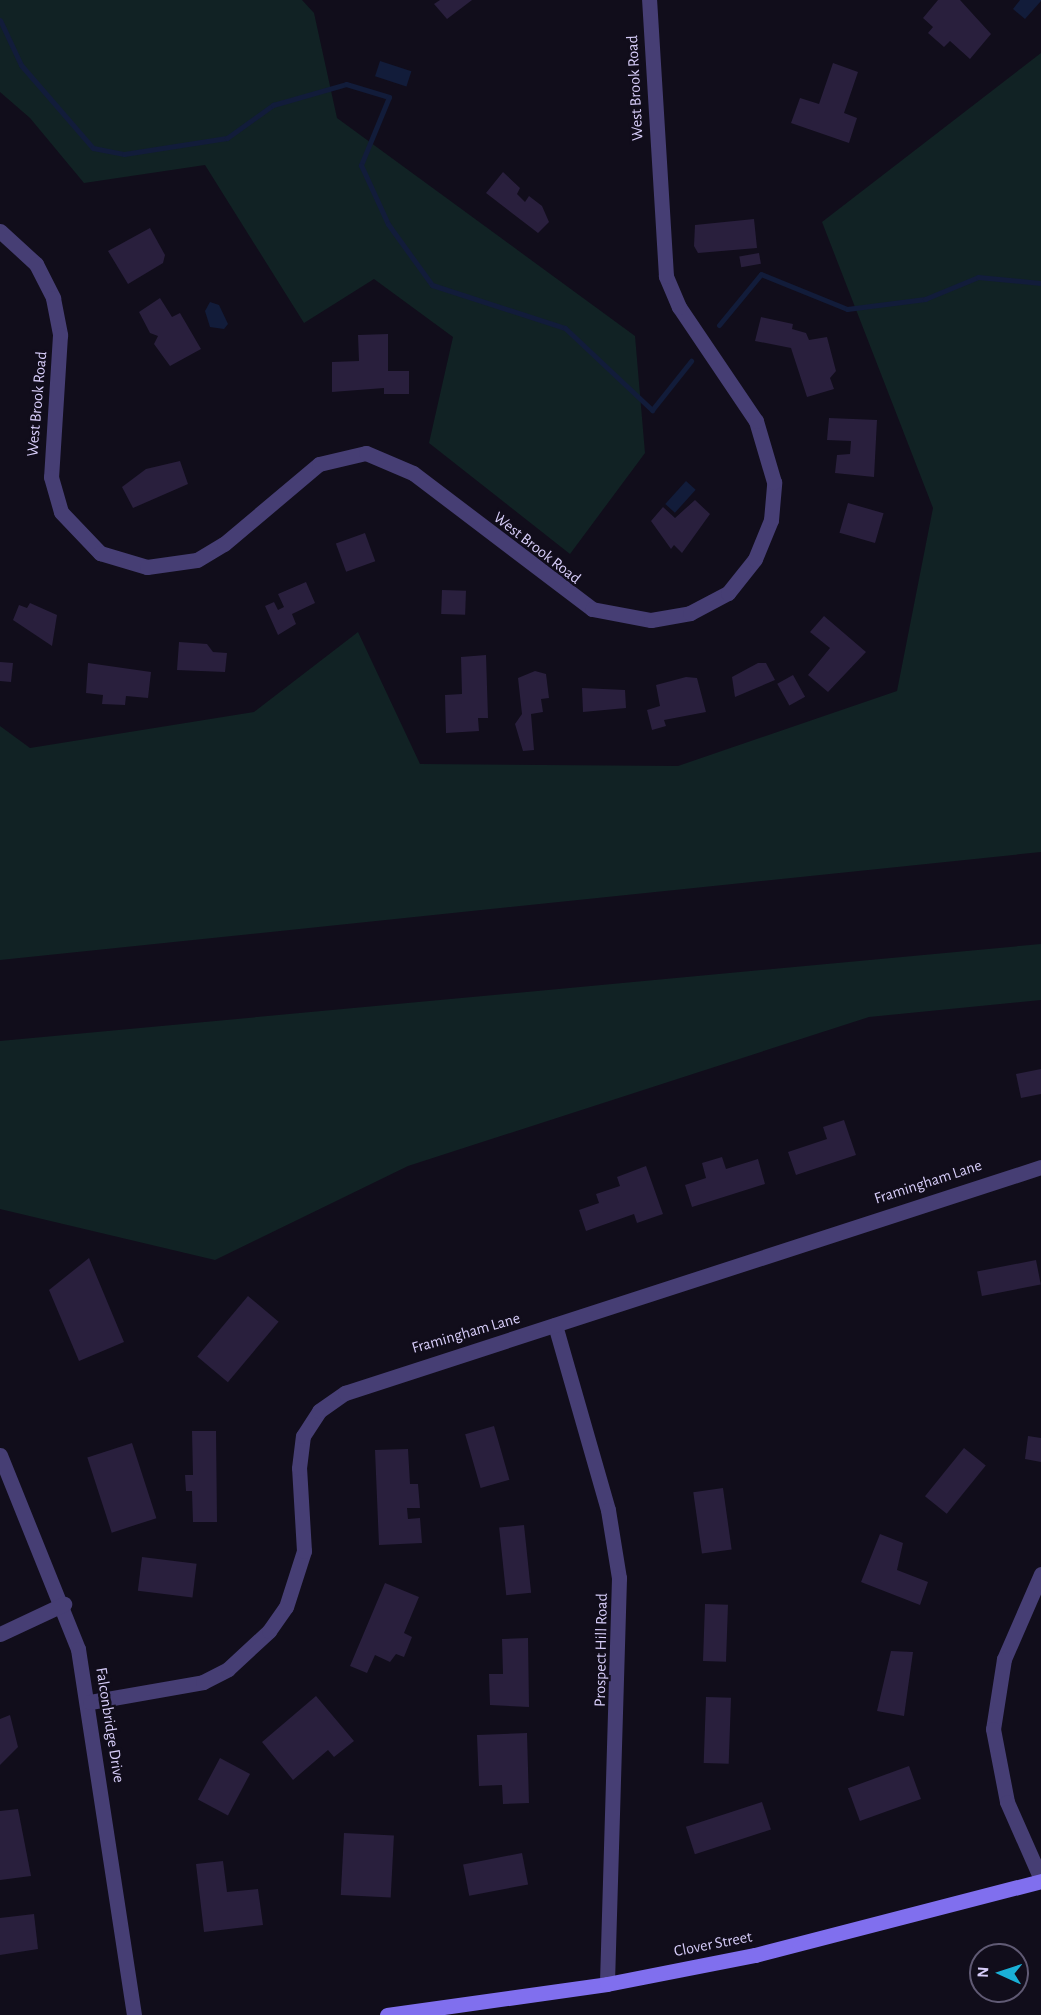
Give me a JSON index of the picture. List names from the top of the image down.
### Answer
{
  "streets": {
    "main road": ["Clover Street"],
    "street": [
      "West Brook Road",
      "Framingham Lane",
      "Prospect Hill Road",
      "Falconbridge Drive"
    ]
  },
  "crossings": [
    ["Framingham Lane", "Prospect Hill Road"],
    ["Framingham Lane", "Falconbridge Drive"],
    ["Prospect Hill Road", "Clover Street"]
  ],
  "north": "left"
}
